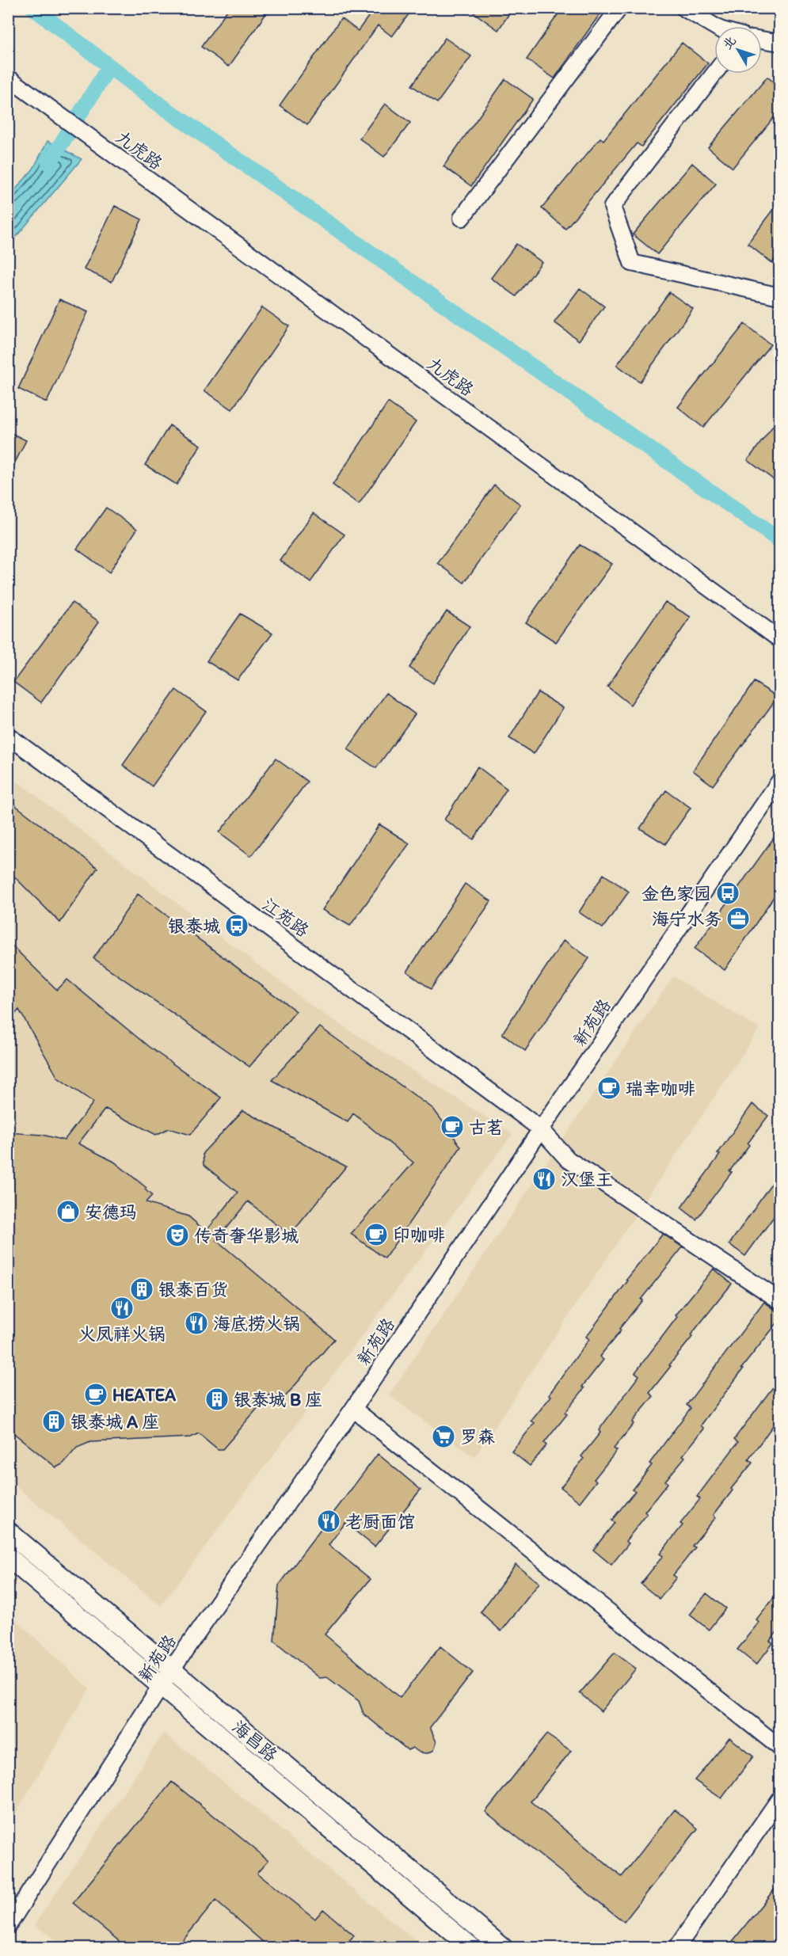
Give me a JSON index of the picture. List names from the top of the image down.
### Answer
{
  "streets": {
    "main road": ["海昌路"],
    "street": ["九虎路", "江苑路", "新苑路"]
  },
  "crossings": [
    ["江苑路", "新苑路"],
    ["新苑路", "海昌路"]
  ],
  "places": {
    "bus stop": ["金色家园", "银泰城"],
    "office": ["海宁水务"],
    "cafe": [
      "瑞幸咖啡",
      "古茗",
      "印咖啡",
      "HEATEA"
    ],
    "restaurant": [
      "汉堡王",
      "火凤祥火锅",
      "海底捞火锅",
      "老厨面馆"
    ],
    "shop": ["安德玛"],
    "theatre": ["传奇奢华影城"],
    "building": ["银泰百货", "银泰城 B 座", "银泰城 A 座"],
    "supermarket": ["罗森"]
  },
  "north": "top left"
}
